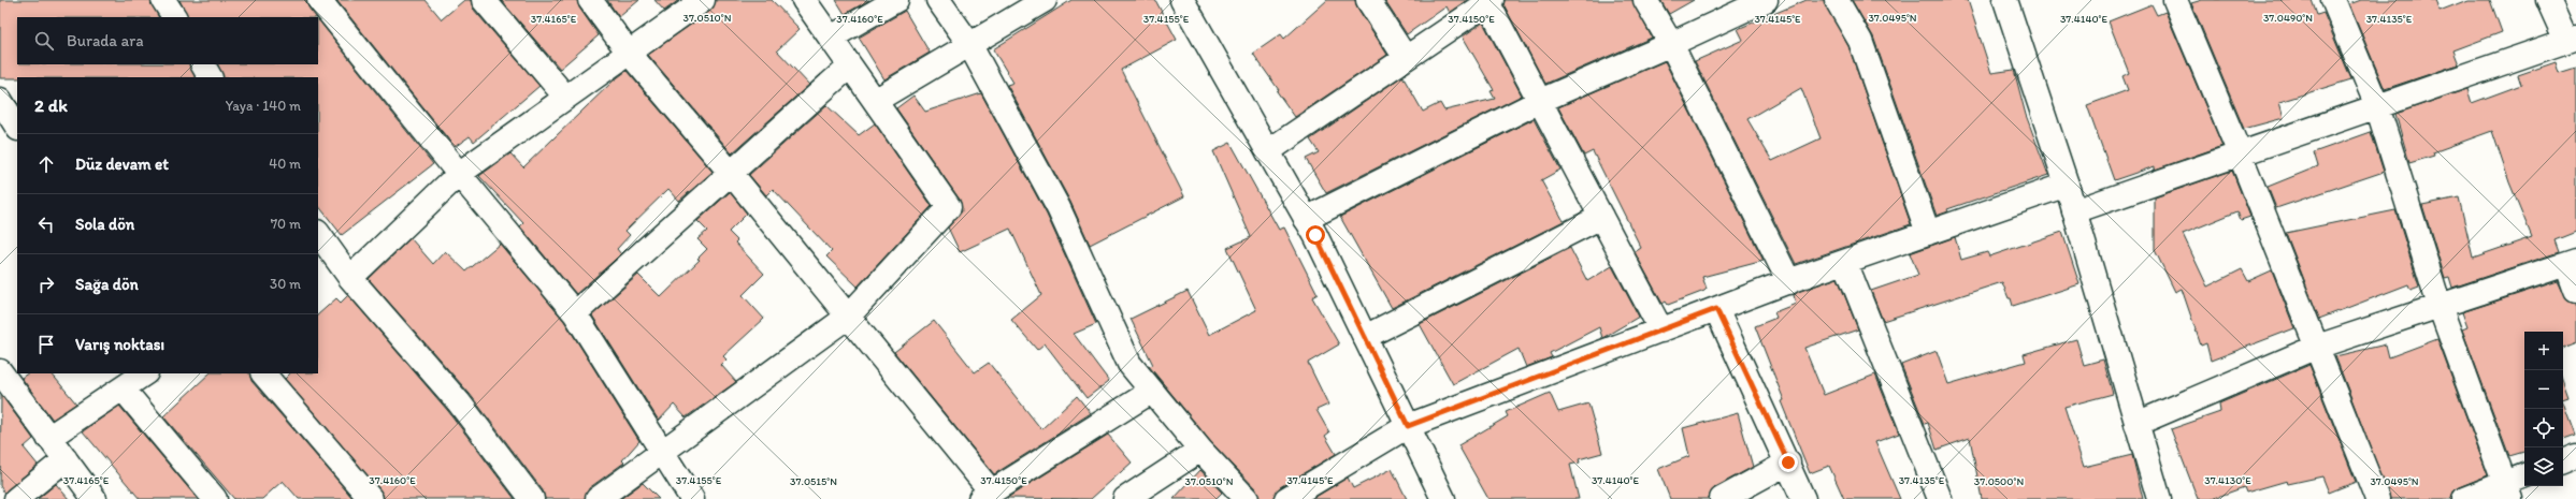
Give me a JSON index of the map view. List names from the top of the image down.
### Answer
{
  "page": {
    "search": "Burada ara",
    "heading": ["2 dk", "Yaya · 140 m"],
    "list": [
      ["Düz devam et", "40 m"],
      ["Sola dön", "70 m"],
      ["Sağa dön", "30 m"],
      "Varış noktası"
    ],
    "map_buttons": ["+", "−"]
  },
  "coordinates": [
    "37.0510°N",
    "37.0495°N",
    "37.0490°N",
    "37.4150°E",
    "37.4145°E",
    "37.4165°E",
    "37.4160°E",
    "37.4155°E",
    "37.4140°E",
    "37.4135°E",
    "37.4130°E",
    "37.0515°N",
    "37.0500°N"
  ]
}
